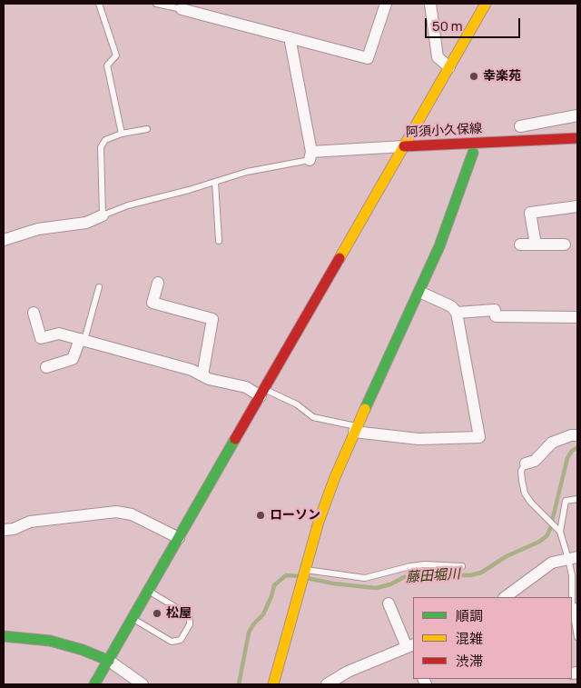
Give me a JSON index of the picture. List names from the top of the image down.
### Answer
{
  "streets": {
    "street": ["阿須小久保線"]
  },
  "water": ["藤田堀川"],
  "places": ["幸楽苑", "ローソン", "松屋"],
  "legend": ["順調", "混雑", "渋滞"],
  "scale_bar": "50 m"
}
